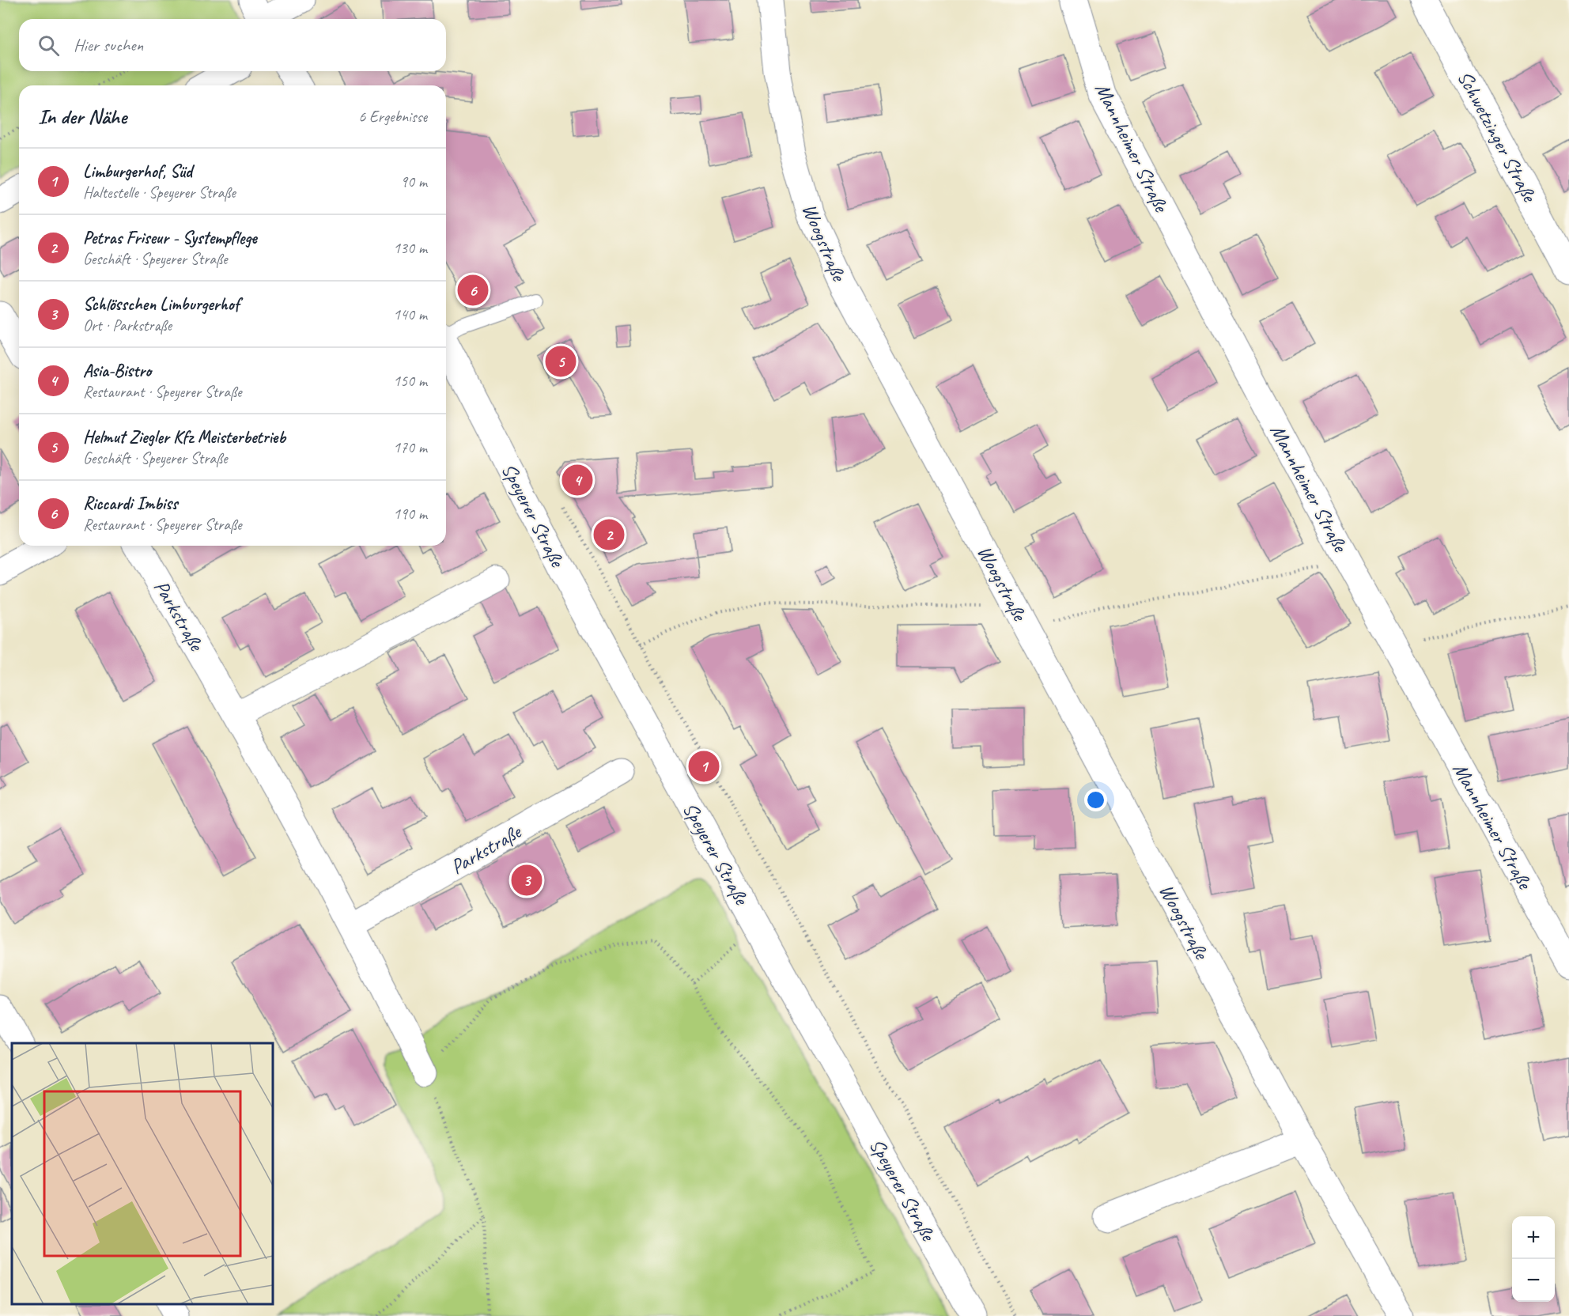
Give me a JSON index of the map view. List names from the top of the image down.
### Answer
{
  "streets": {
    "street": [
      "Schwetzinger Straße",
      "Mannheimer Straße",
      "Woogstraße",
      "Speyerer Straße",
      "Parkstraße"
    ]
  },
  "page": {
    "search": "Hier suchen",
    "heading": ["In der Nähe", "6 Ergebnisse"],
    "list": [
      {
        "mark": "1",
        "name": "Limburgerhof, Süd",
        "note": "Haltestelle · Speyerer Straße",
        "value": "90 m"
      },
      {
        "mark": "2",
        "name": "Petras Friseur - Systempflege",
        "note": "Geschäft · Speyerer Straße",
        "value": "130 m"
      },
      {
        "mark": "3",
        "name": "Schlösschen Limburgerhof",
        "note": "Ort · Parkstraße",
        "value": "140 m"
      },
      {
        "mark": "4",
        "name": "Asia-Bistro",
        "note": "Restaurant · Speyerer Straße",
        "value": "150 m"
      },
      {
        "mark": "5",
        "name": "Helmut Ziegler Kfz Meisterbetrieb",
        "note": "Geschäft · Speyerer Straße",
        "value": "170 m"
      },
      {
        "mark": "6",
        "name": "Riccardi Imbiss",
        "note": "Restaurant · Speyerer Straße",
        "value": "190 m"
      }
    ],
    "pins": [
      "6",
      "5",
      "4",
      "2",
      "1",
      "3"
    ],
    "map_buttons": ["+", "−"]
  }
}
